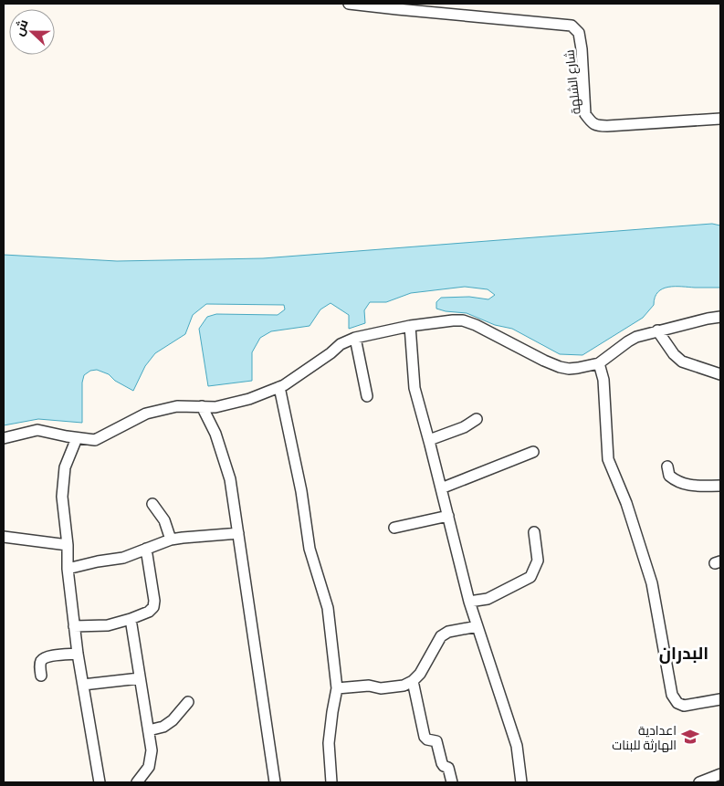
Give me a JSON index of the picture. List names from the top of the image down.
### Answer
{
  "streets": {
    "street": ["شارع الشلهة"]
  },
  "districts": ["البدران"],
  "places": {
    "school or university": ["اعدادية الهارثة للبنات"]
  },
  "north": "left"
}
